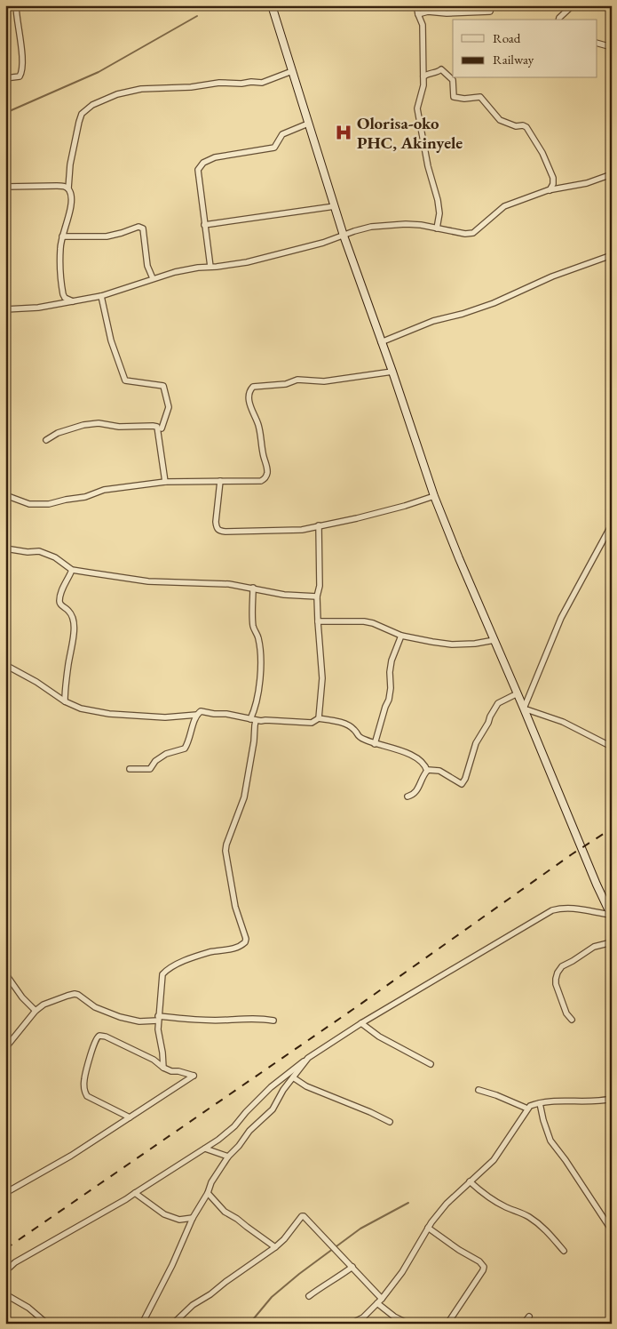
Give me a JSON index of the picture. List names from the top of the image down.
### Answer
{
  "places": {
    "hospital": ["Olorisa-oko PHC, Akinyele"]
  },
  "legend": ["Road", "Railway"]
}
